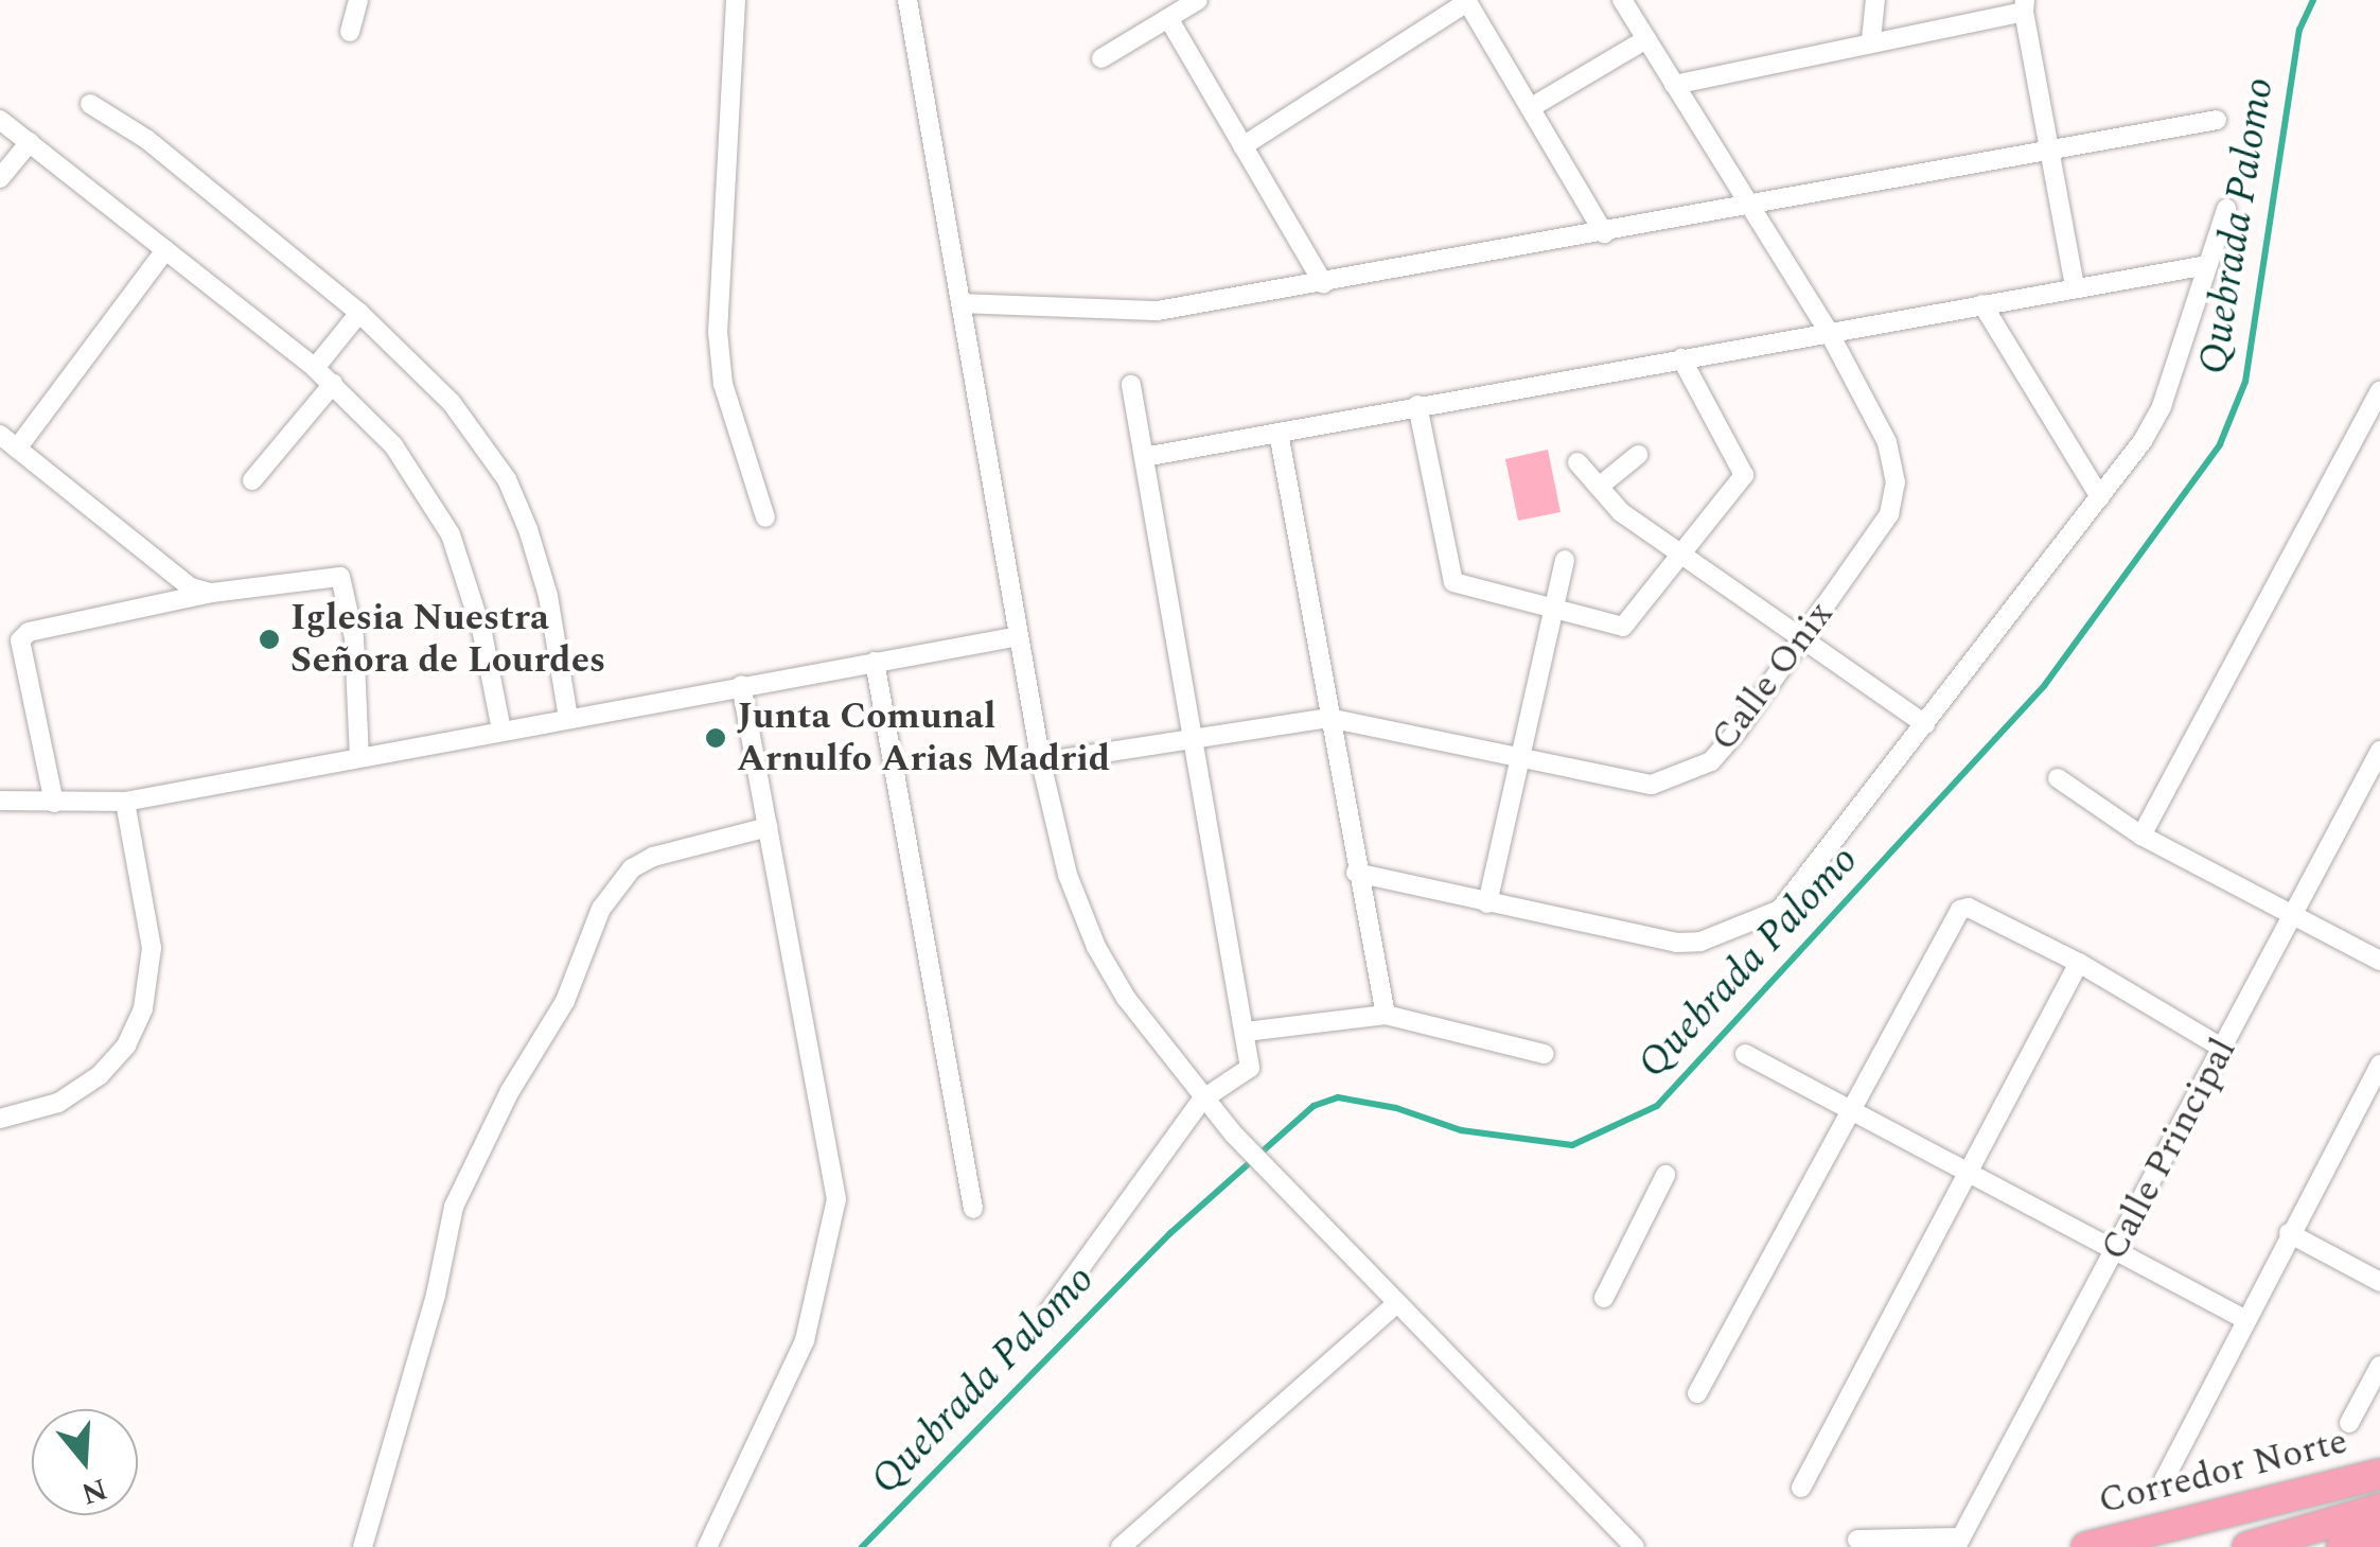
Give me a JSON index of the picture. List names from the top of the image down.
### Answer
{
  "streets": {
    "highway": ["Corredor Norte"],
    "street": ["Calle Onix", "Calle Principal"]
  },
  "water": ["Quebrada Palomo"],
  "places": ["Iglesia Nuestra Señora de Lourdes", "Junta Comunal Arnulfo Arias Madrid"],
  "north": "bottom"
}
